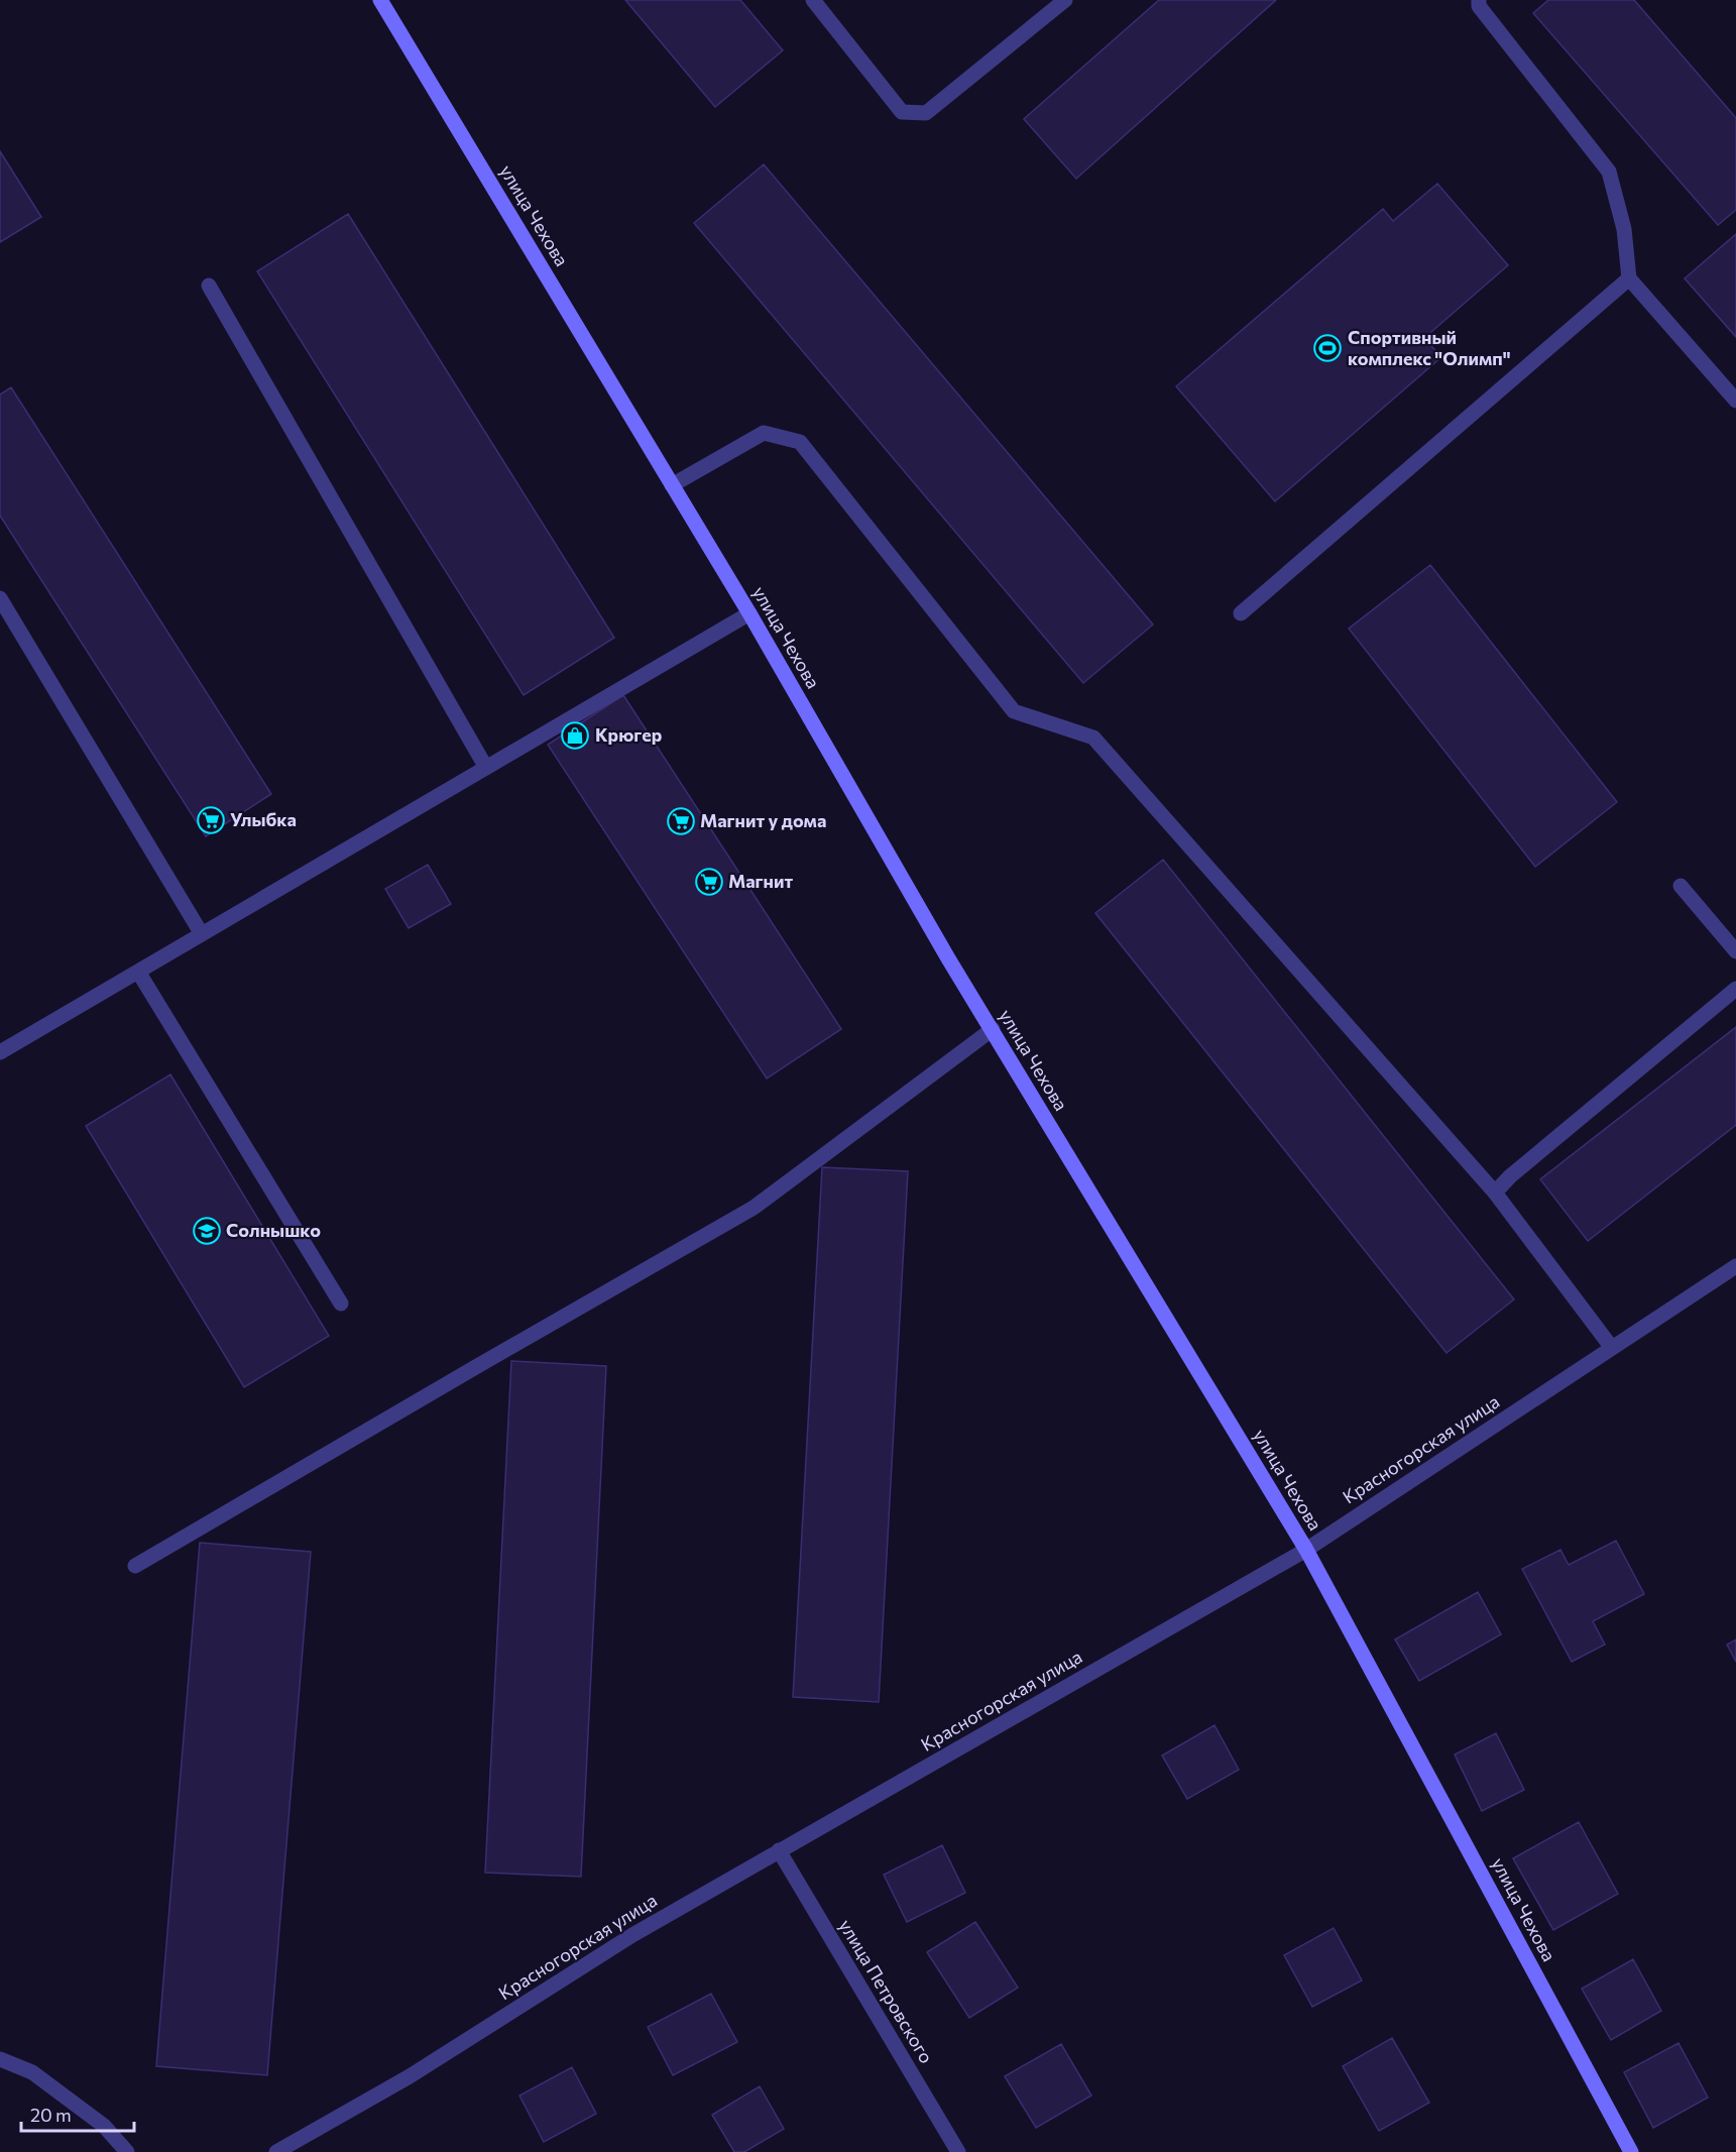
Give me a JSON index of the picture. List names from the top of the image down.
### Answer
{
  "streets": {
    "street": ["улица Чехова", "Красногорская улица", "улица Петровского"]
  },
  "crossings": [
    ["улица Чехова", "Красногорская улица"],
    ["Красногорская улица", "улица Петровского"]
  ],
  "places": {
    "sports": ["Спортивный комплекс \"Олимп\""],
    "shop": ["Крюгер"],
    "supermarket": ["Улыбка", "Магнит у дома", "Магнит"],
    "school or university": ["Солнышко"]
  },
  "scale_bar": "20 m"
}
